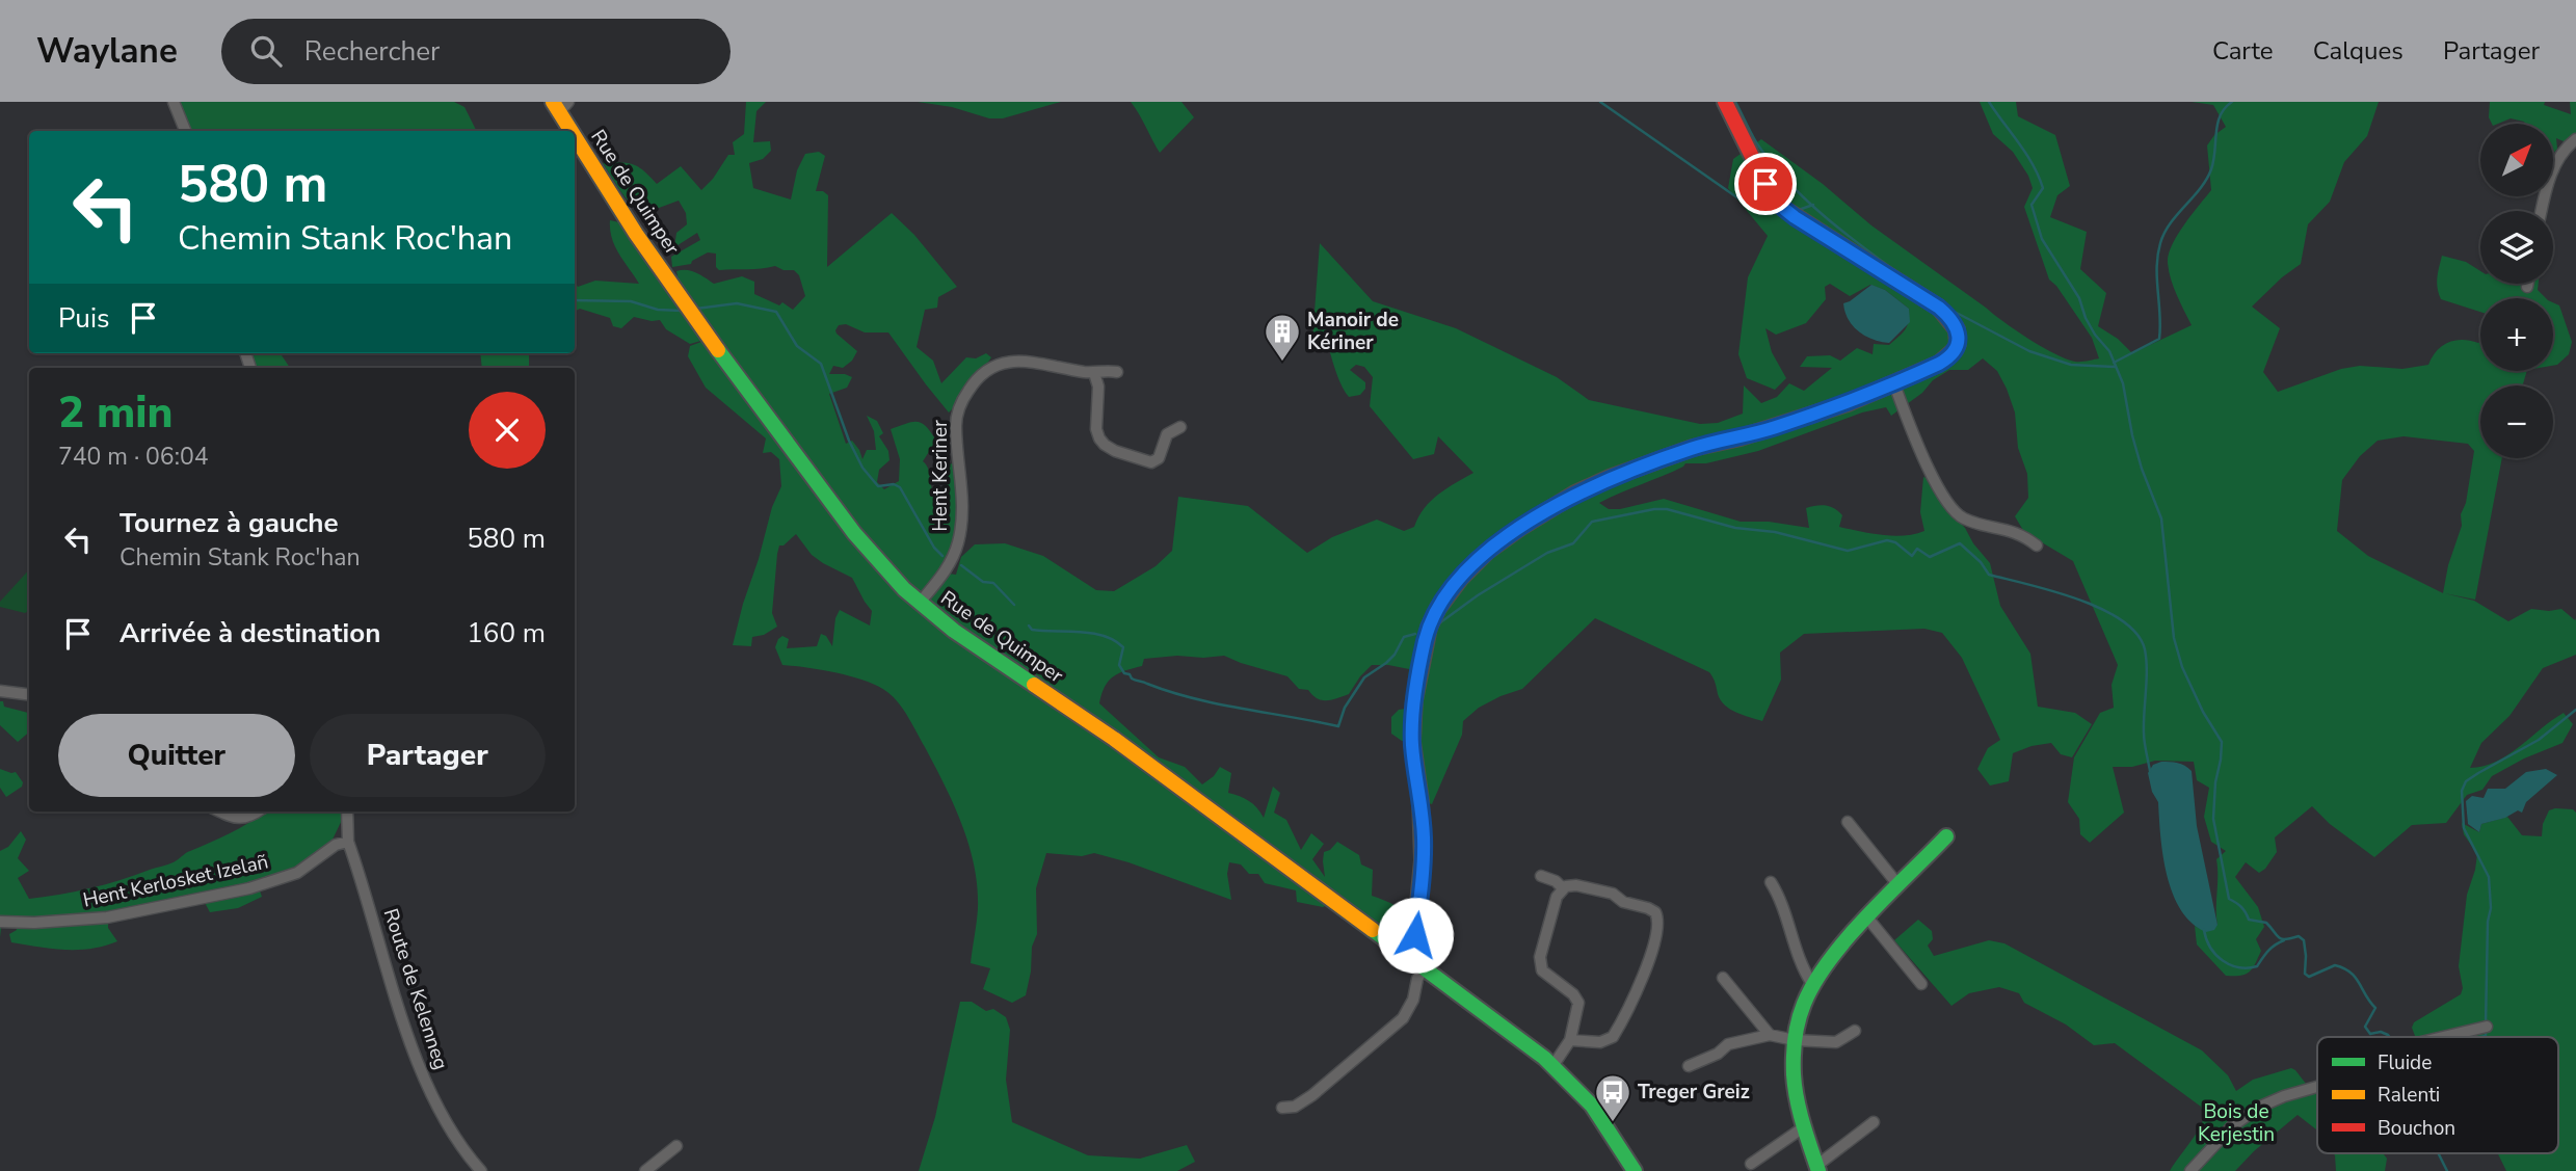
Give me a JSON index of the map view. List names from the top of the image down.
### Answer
{
  "streets": {
    "street": [
      "Rue de Quimper",
      "Hent Keriner",
      "Hent Kerlosket Izelañ",
      "Route de Kelenneg"
    ]
  },
  "crossings": [
    ["Rue de Quimper", "Hent Keriner"],
    ["Hent Kerlosket Izelañ", "Route de Kelenneg"]
  ],
  "parks": ["Bois de Kerjestin"],
  "places": {
    "building": ["Manoir de Kériner"],
    "bus stop": ["Treger Greiz"]
  },
  "legend": ["Fluide", "Ralenti", "Bouchon"],
  "north": "top right",
  "page": {
    "header": "Waylane",
    "search": "Rechercher",
    "nav": ["Carte", "Calques", "Partager"],
    "map_buttons": ["+", "−"],
    "turn": ["580 m", "Chemin Stank Roc'han"],
    "then": "Puis",
    "heading": ["2 min", "740 m · 06:04"],
    "list": [
      {
        "name": "Tournez à gauche",
        "note": "Chemin Stank Roc'han",
        "value": "580 m"
      },
      {
        "name": "Arrivée à destination",
        "value": "160 m"
      }
    ],
    "buttons": ["Quitter", "Partager"]
  }
}
